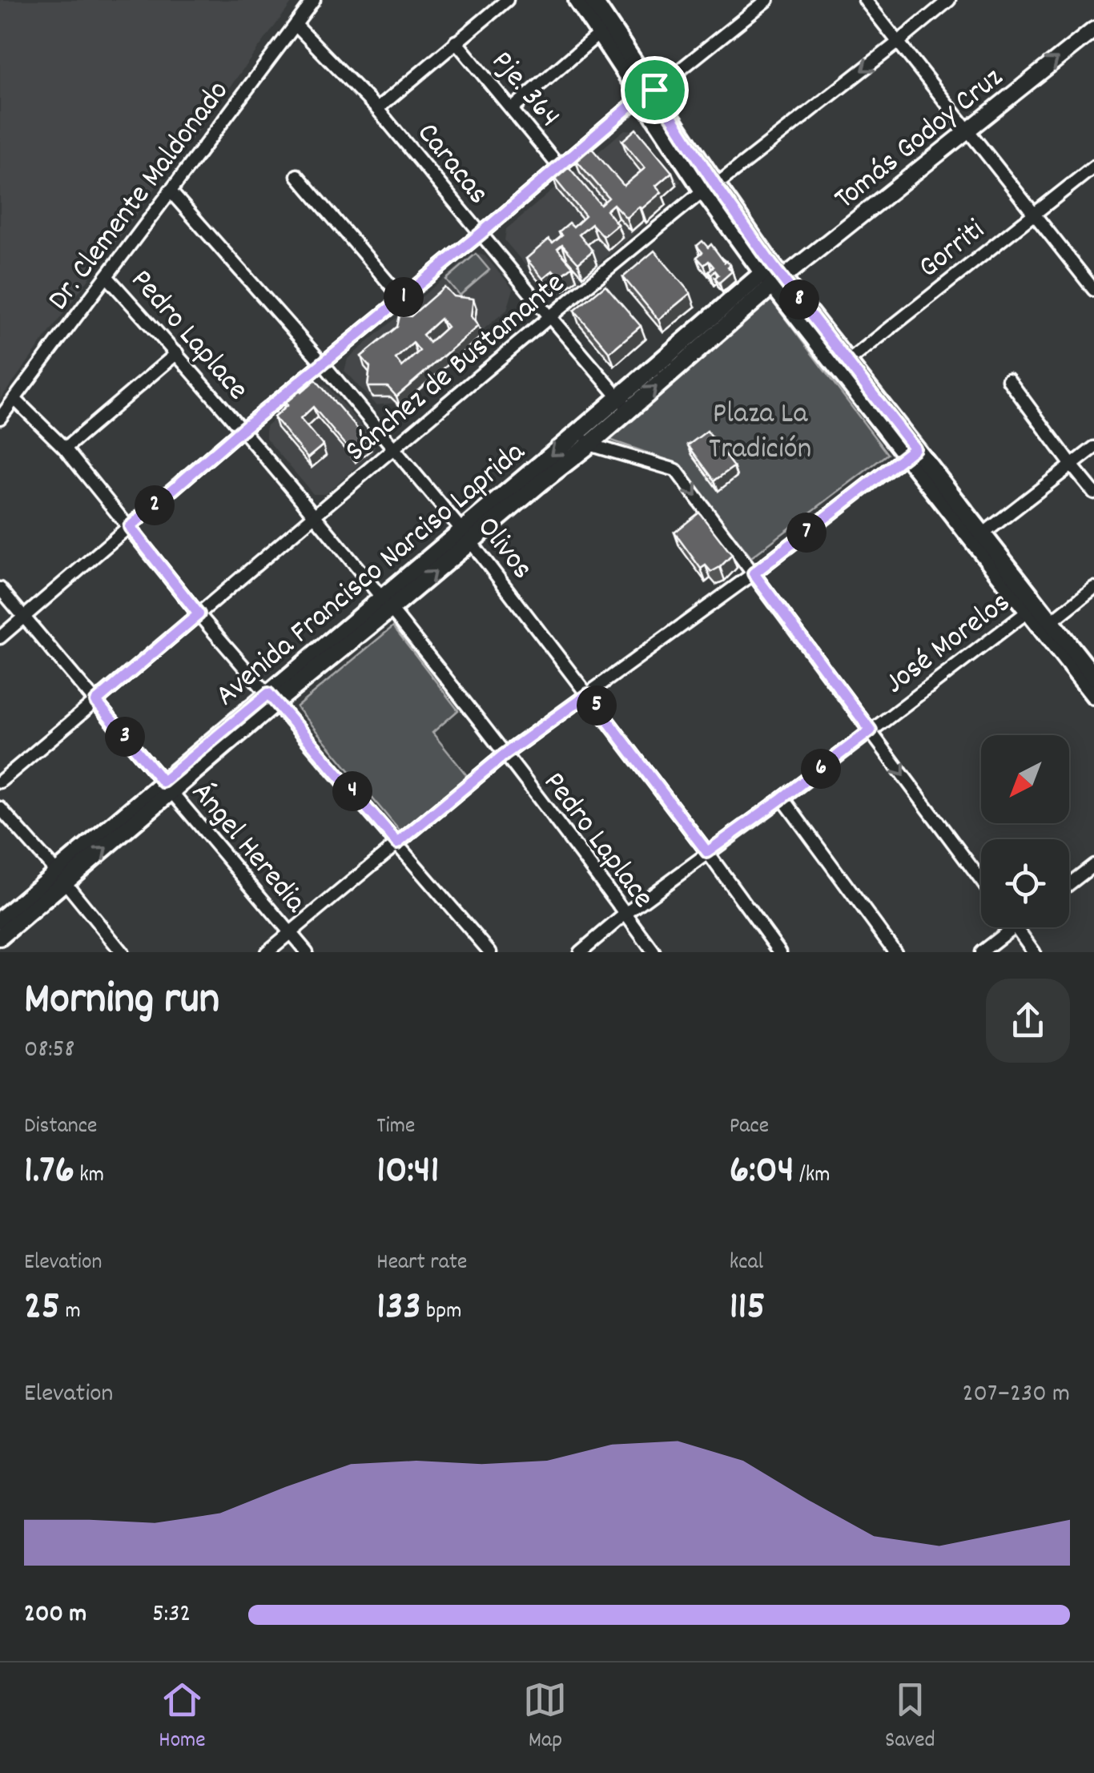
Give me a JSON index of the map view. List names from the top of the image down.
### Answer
{
  "streets": {
    "main road": ["Avenida Francisco Narciso Laprida"],
    "street": [
      "Pje. 364",
      "Tomás Godoy Cruz",
      "Caracas",
      "Dr. Clemente Maldonado",
      "Gorriti",
      "Pedro Laplace",
      "Sánchez de Bustamante",
      "Olivos",
      "José Morelos",
      "Ángel Heredia"
    ]
  },
  "crossings": [
    ["Tomás Godoy Cruz", "Avenida Francisco Narciso Laprida"],
    ["Caracas", "Dr. Clemente Maldonado"],
    ["Caracas", "Sánchez de Bustamante"],
    ["Caracas", "Avenida Francisco Narciso Laprida"],
    ["Dr. Clemente Maldonado", "Pedro Laplace"],
    ["Dr. Clemente Maldonado", "Olivos"],
    ["Pedro Laplace", "Sánchez de Bustamante"],
    ["Pedro Laplace", "Avenida Francisco Narciso Laprida"],
    ["Pedro Laplace", "José Morelos"],
    ["Sánchez de Bustamante", "Olivos"],
    ["Sánchez de Bustamante", "Ángel Heredia"],
    ["Olivos", "Avenida Francisco Narciso Laprida"],
    ["Olivos", "José Morelos"],
    ["Avenida Francisco Narciso Laprida", "Ángel Heredia"]
  ],
  "one_way": ["Tomás Godoy Cruz"],
  "parks": ["Plaza La Tradición"],
  "north": "bottom left",
  "page": {
    "pins": [
      "1",
      "8",
      "2",
      "7",
      "5",
      "3",
      "6",
      "4"
    ],
    "heading": ["Morning run", "08:58"],
    "stats": [
      ["Distance", "1.76 km"],
      ["Time", "10:41"],
      ["Pace", "6:04 /km"],
      ["Elevation", "25 m"],
      ["Heart rate", "133 bpm"],
      ["kcal", "115"]
    ],
    "chart": ["Elevation", "207–230 m"],
    "list": [
      {
        "name": "200 m",
        "note": "5:32"
      }
    ],
    "tabs": ["Home", "Map", "Saved"]
  }
}
